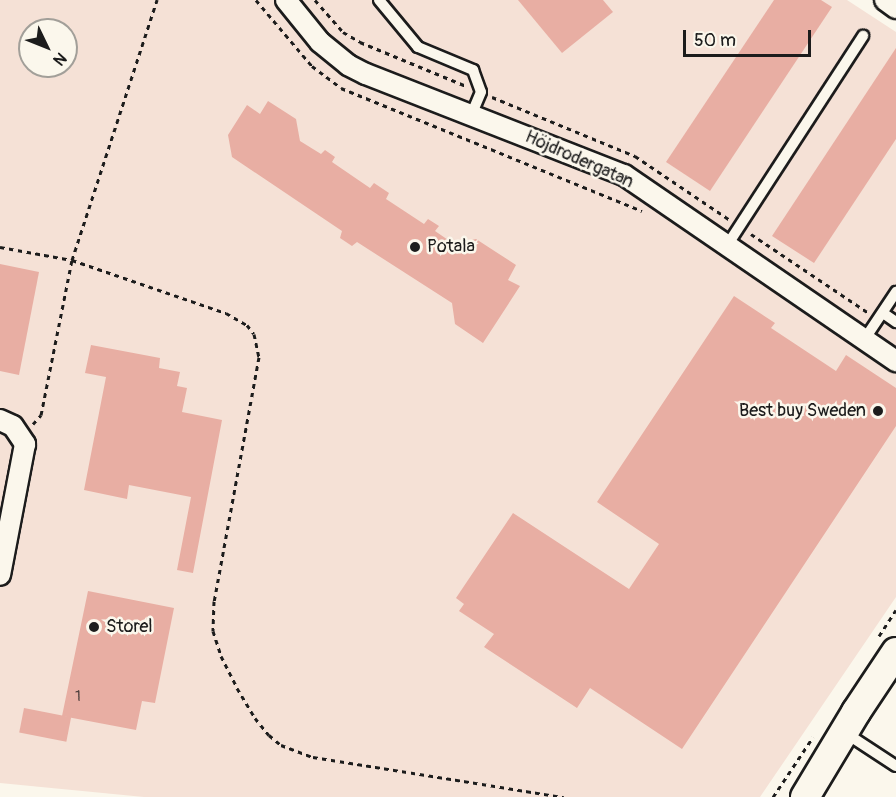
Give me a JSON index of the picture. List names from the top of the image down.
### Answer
{
  "streets": {
    "street": ["Höjdrodergatan"]
  },
  "places": ["Potala", "Best buy Sweden", "Storel"],
  "house_numbers": ["1"],
  "scale_bar": "50 m",
  "north": "bottom right"
}
